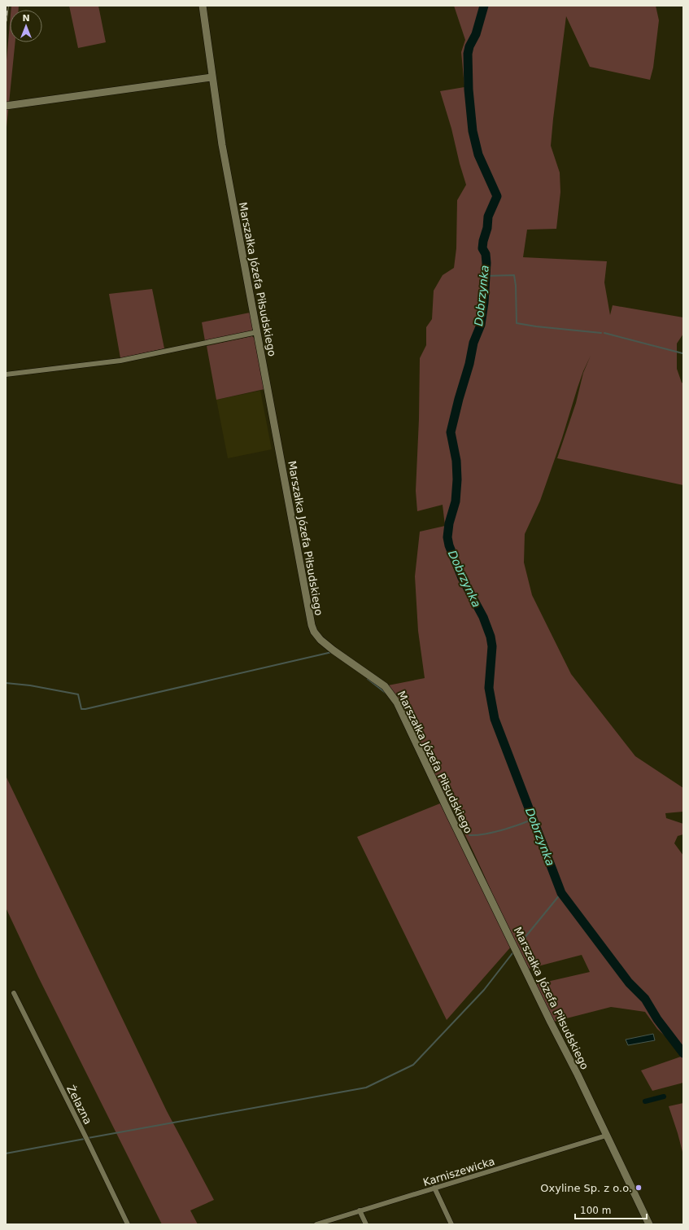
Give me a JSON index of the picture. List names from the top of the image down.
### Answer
{
  "streets": {
    "street": ["Marszałka Józefa Piłsudskiego", "Żelazna", "Karniszewicka"]
  },
  "crossings": [
    ["Marszałka Józefa Piłsudskiego", "Karniszewicka"]
  ],
  "water": ["Dobrzynka"],
  "places": ["Oxyline Sp. z o.o."],
  "scale_bar": "100 m",
  "north": "top"
}
